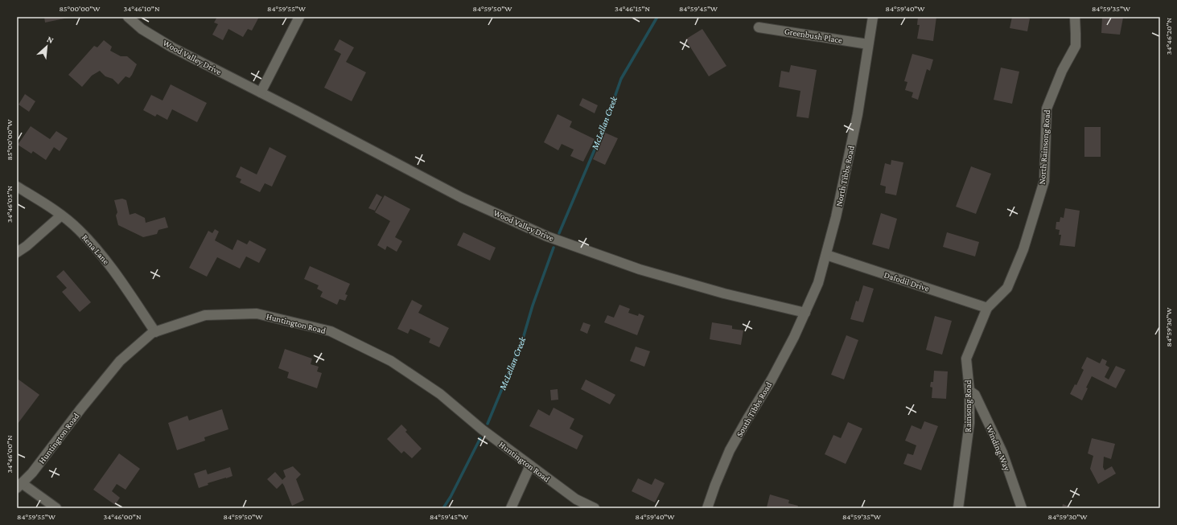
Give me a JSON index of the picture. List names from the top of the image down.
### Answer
{
  "streets": {
    "street": [
      "Greenbush Place",
      "Wood Valley Drive",
      "North Rainsong Road",
      "North Tibbs Road",
      "Rena Lane",
      "Dafodil Drive",
      "Huntington Road",
      "Rainsong Road",
      "South Tibbs Road",
      "Winding Way"
    ]
  },
  "crossings": [
    ["Greenbush Place", "North Tibbs Road"],
    ["Wood Valley Drive", "North Tibbs Road"],
    ["Wood Valley Drive", "South Tibbs Road"],
    ["North Rainsong Road", "Dafodil Drive"],
    ["North Rainsong Road", "Rainsong Road"],
    ["North Tibbs Road", "Dafodil Drive"],
    ["North Tibbs Road", "South Tibbs Road"],
    ["Rena Lane", "Huntington Road"],
    ["Dafodil Drive", "Rainsong Road"],
    ["Rainsong Road", "Winding Way"]
  ],
  "water": ["McLellan Creek"],
  "north": "top right",
  "coordinates": [
    "85°00'00\"W",
    "34°46'10\"N",
    "84°59'55\"W",
    "84°59'50\"W",
    "34°46'15\"N",
    "84°59'45\"W",
    "84°59'40\"W",
    "84°59'35\"W",
    "34°46'20\"N",
    "34°46'05\"N",
    "84°59'30\"W",
    "34°46'00\"N"
  ]
}
